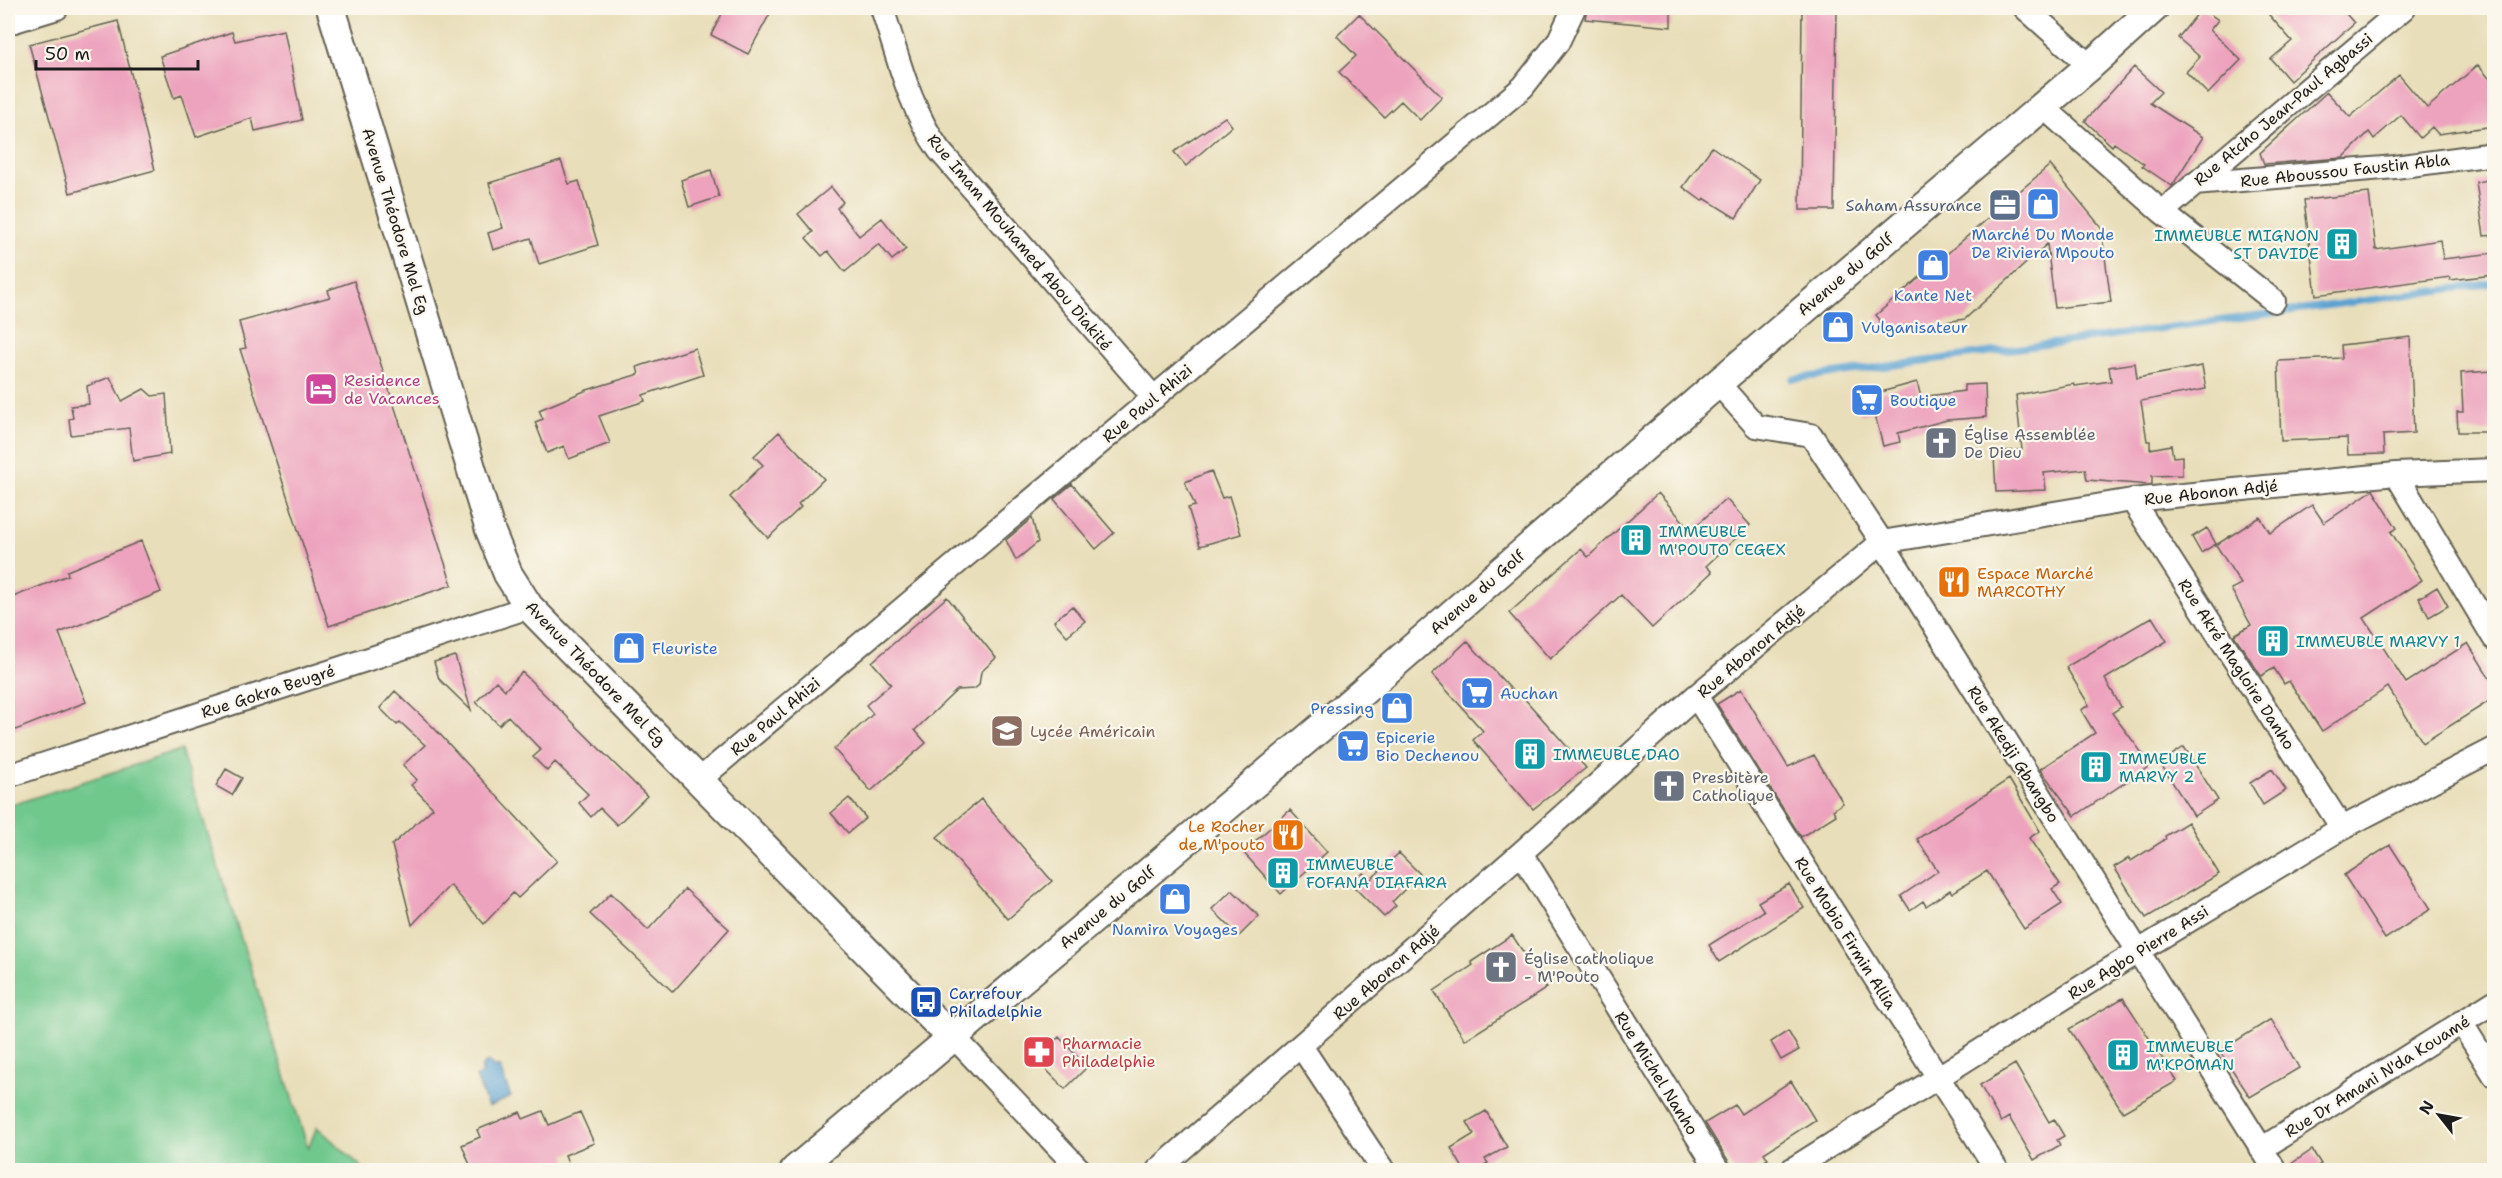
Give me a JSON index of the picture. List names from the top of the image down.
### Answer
{
  "streets": {
    "main road": ["Avenue Théodore Mel Eg", "Avenue du Golf"],
    "street": [
      "Rue Atcho Jean-Paul Agbassi",
      "Rue Aboussou Faustin Abla",
      "Rue Imam Mouhamed Abou Diakité",
      "Rue Paul Ahizi",
      "Rue Abonon Adjé",
      "Rue Akré Magloire Danho",
      "Rue Gokra Beugré",
      "Rue Akedji Gbangbo",
      "Rue Mobio Firmin Allia",
      "Rue Agbo Pierre Assi",
      "Rue Michel Nanho",
      "Rue Dr Amani N'da Kouamé"
    ]
  },
  "crossings": [
    ["Rue Atcho Jean-Paul Agbassi", "Rue Aboussou Faustin Abla"],
    ["Avenue Théodore Mel Eg", "Avenue du Golf"],
    ["Avenue Théodore Mel Eg", "Rue Paul Ahizi"],
    ["Avenue Théodore Mel Eg", "Rue Gokra Beugré"],
    ["Rue Imam Mouhamed Abou Diakité", "Rue Paul Ahizi"],
    ["Avenue du Golf", "Rue Akedji Gbangbo"],
    ["Rue Abonon Adjé", "Rue Akré Magloire Danho"],
    ["Rue Abonon Adjé", "Rue Akedji Gbangbo"],
    ["Rue Abonon Adjé", "Rue Mobio Firmin Allia"],
    ["Rue Abonon Adjé", "Rue Michel Nanho"],
    ["Rue Akré Magloire Danho", "Rue Agbo Pierre Assi"],
    ["Rue Akedji Gbangbo", "Rue Agbo Pierre Assi"],
    ["Rue Akedji Gbangbo", "Rue Dr Amani N'da Kouamé"],
    ["Rue Mobio Firmin Allia", "Rue Agbo Pierre Assi"]
  ],
  "places": {
    "shop": [
      "Marché Du Monde De Riviera Mpouto",
      "Kante Net",
      "Vulganisateur",
      "Fleuriste",
      "Pressing",
      "Namira Voyages"
    ],
    "office": ["Saham Assurance"],
    "building": [
      "IMMEUBLE MIGNON ST DAVIDE",
      "IMMEUBLE M'POUTO CEGEX",
      "IMMEUBLE MARVY 1",
      "IMMEUBLE DAO",
      "IMMEUBLE MARVY 2",
      "IMMEUBLE FOFANA DIAFARA",
      "IMMEUBLE M'KPOMAN"
    ],
    "hotel": ["Residence de Vacances"],
    "supermarket": ["Boutique", "Auchan", "Epicerie Bio Dechenou"],
    "church": ["Église Assemblée De Dieu", "Presbitère Catholique", "Église catholique - M'Pouto"],
    "restaurant": ["Espace Marché MARCOTHY", "Le Rocher de M'pouto"],
    "school or university": ["Lycée Américain"],
    "bus stop": ["Carrefour Philadelphie"],
    "pharmacy": ["Pharmacie Philadelphie"]
  },
  "scale_bar": "50 m",
  "north": "top left"
}
